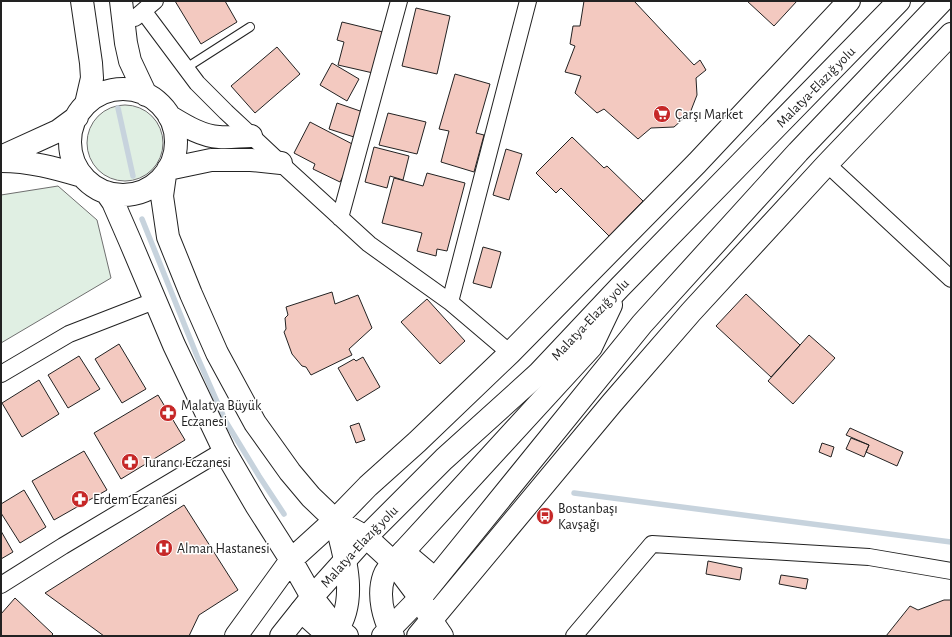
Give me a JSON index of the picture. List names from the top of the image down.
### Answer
{
  "streets": {
    "main road": ["Malatya-Elazığ yolu"]
  },
  "places": {
    "supermarket": ["Çarşı Market"],
    "pharmacy": ["Malatya Büyük Eczanesi", "Turancı Eczanesi", "Erdem Eczanesi"],
    "bus stop": ["Bostanbaşı Kavşağı"],
    "hospital": ["Alman Hastanesi"]
  }
}
